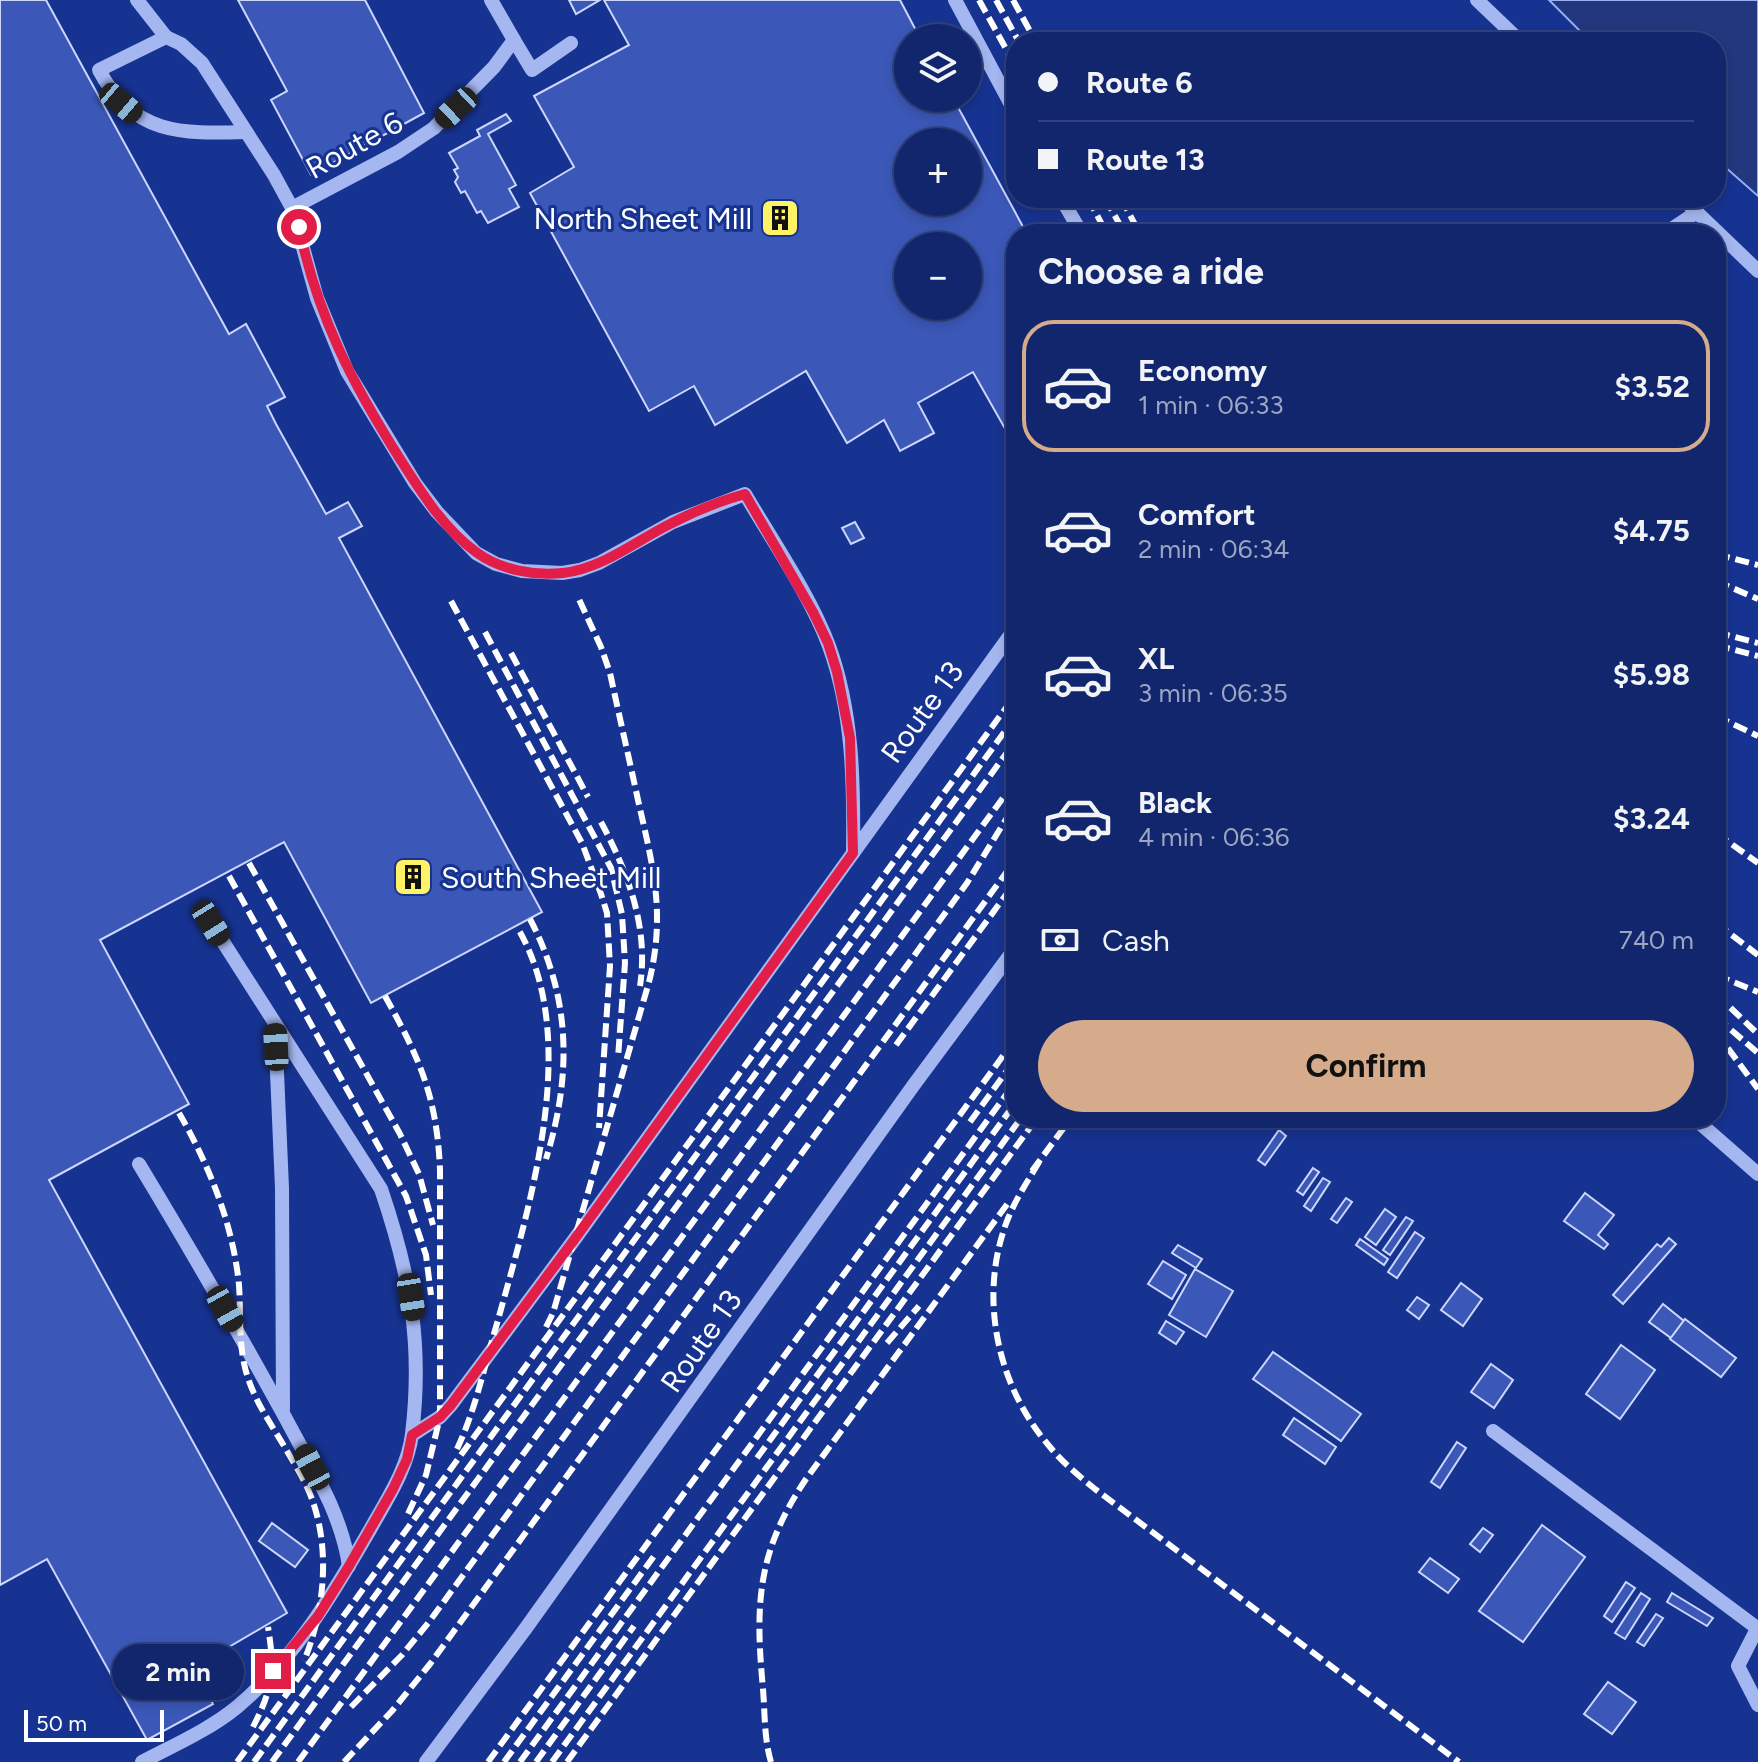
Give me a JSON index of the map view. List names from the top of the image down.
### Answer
{
  "streets": {
    "street": ["Route 6", "Route 13"]
  },
  "crossings": [
    ["Route 6", "Route 13"]
  ],
  "places": {
    "building": ["North Sheet Mill", "South Sheet Mill"]
  },
  "scale_bar": "50 m",
  "page": {
    "map_buttons": ["+", "−"],
    "banner": ["Route 6", "Route 13"],
    "heading": "Choose a ride",
    "list": [
      {
        "name": "Economy",
        "note": "1 min · 06:33",
        "value": "$3.52"
      },
      {
        "name": "Comfort",
        "note": "2 min · 06:34",
        "value": "$4.75"
      },
      {
        "name": "XL",
        "note": "3 min · 06:35",
        "value": "$5.98"
      },
      {
        "name": "Black",
        "note": "4 min · 06:36",
        "value": "$3.24"
      }
    ],
    "pay": ["Cash", "740 m"],
    "buttons": "Confirm",
    "bubble": "2 min",
    "scale": "50 m"
  }
}
